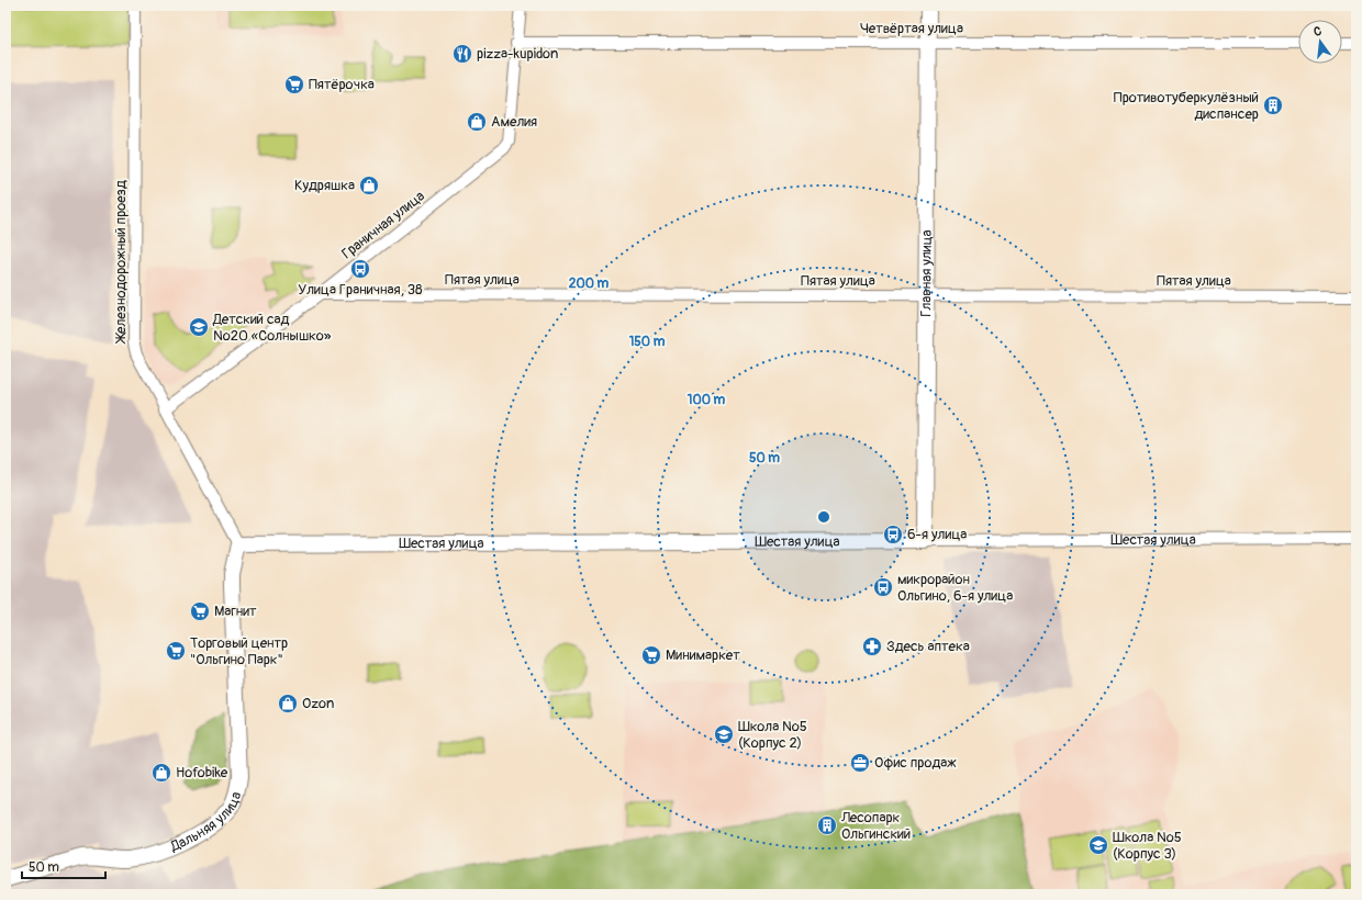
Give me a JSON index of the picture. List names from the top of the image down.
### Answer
{
  "streets": {
    "street": [
      "Четвёртая улица",
      "Граничная улица",
      "Железнодорожный проезд",
      "Главная улица",
      "Пятая улица",
      "Шестая улица",
      "Дальняя улица"
    ]
  },
  "crossings": [
    ["Четвёртая улица", "Граничная улица"],
    ["Четвёртая улица", "Главная улица"],
    ["Граничная улица", "Железнодорожный проезд"],
    ["Граничная улица", "Пятая улица"],
    ["Железнодорожный проезд", "Шестая улица"],
    ["Железнодорожный проезд", "Дальняя улица"],
    ["Главная улица", "Пятая улица"],
    ["Главная улица", "Шестая улица"],
    ["Шестая улица", "Дальняя улица"]
  ],
  "places": {
    "restaurant": ["pizza-kupidon"],
    "supermarket": [
      "Пятёрочка",
      "Магнит",
      "Торговый центр \"Ольгино Парк\"",
      "Минимаркет"
    ],
    "building": ["Противотуберкулёзный диспансер", "Лесопарк Ольгинский"],
    "shop": [
      "Амелия",
      "Кудряшка",
      "Ozon",
      "Hofobike"
    ],
    "bus stop": ["Улица Граничная, 38", "6-я улица", "микрорайон Ольгино, 6-я улица"],
    "school or university": ["Детский сад №20 «Солнышко»", "Школа №5 (Корпус 2)", "Школа №5 (Корпус 3)"],
    "pharmacy": ["Здесь аптека"],
    "office": ["Офис продаж"]
  },
  "scale_bar": "50 m",
  "north": "top",
  "rings": [
    "200 m",
    "150 m",
    "100 m",
    "50 m"
  ]
}
